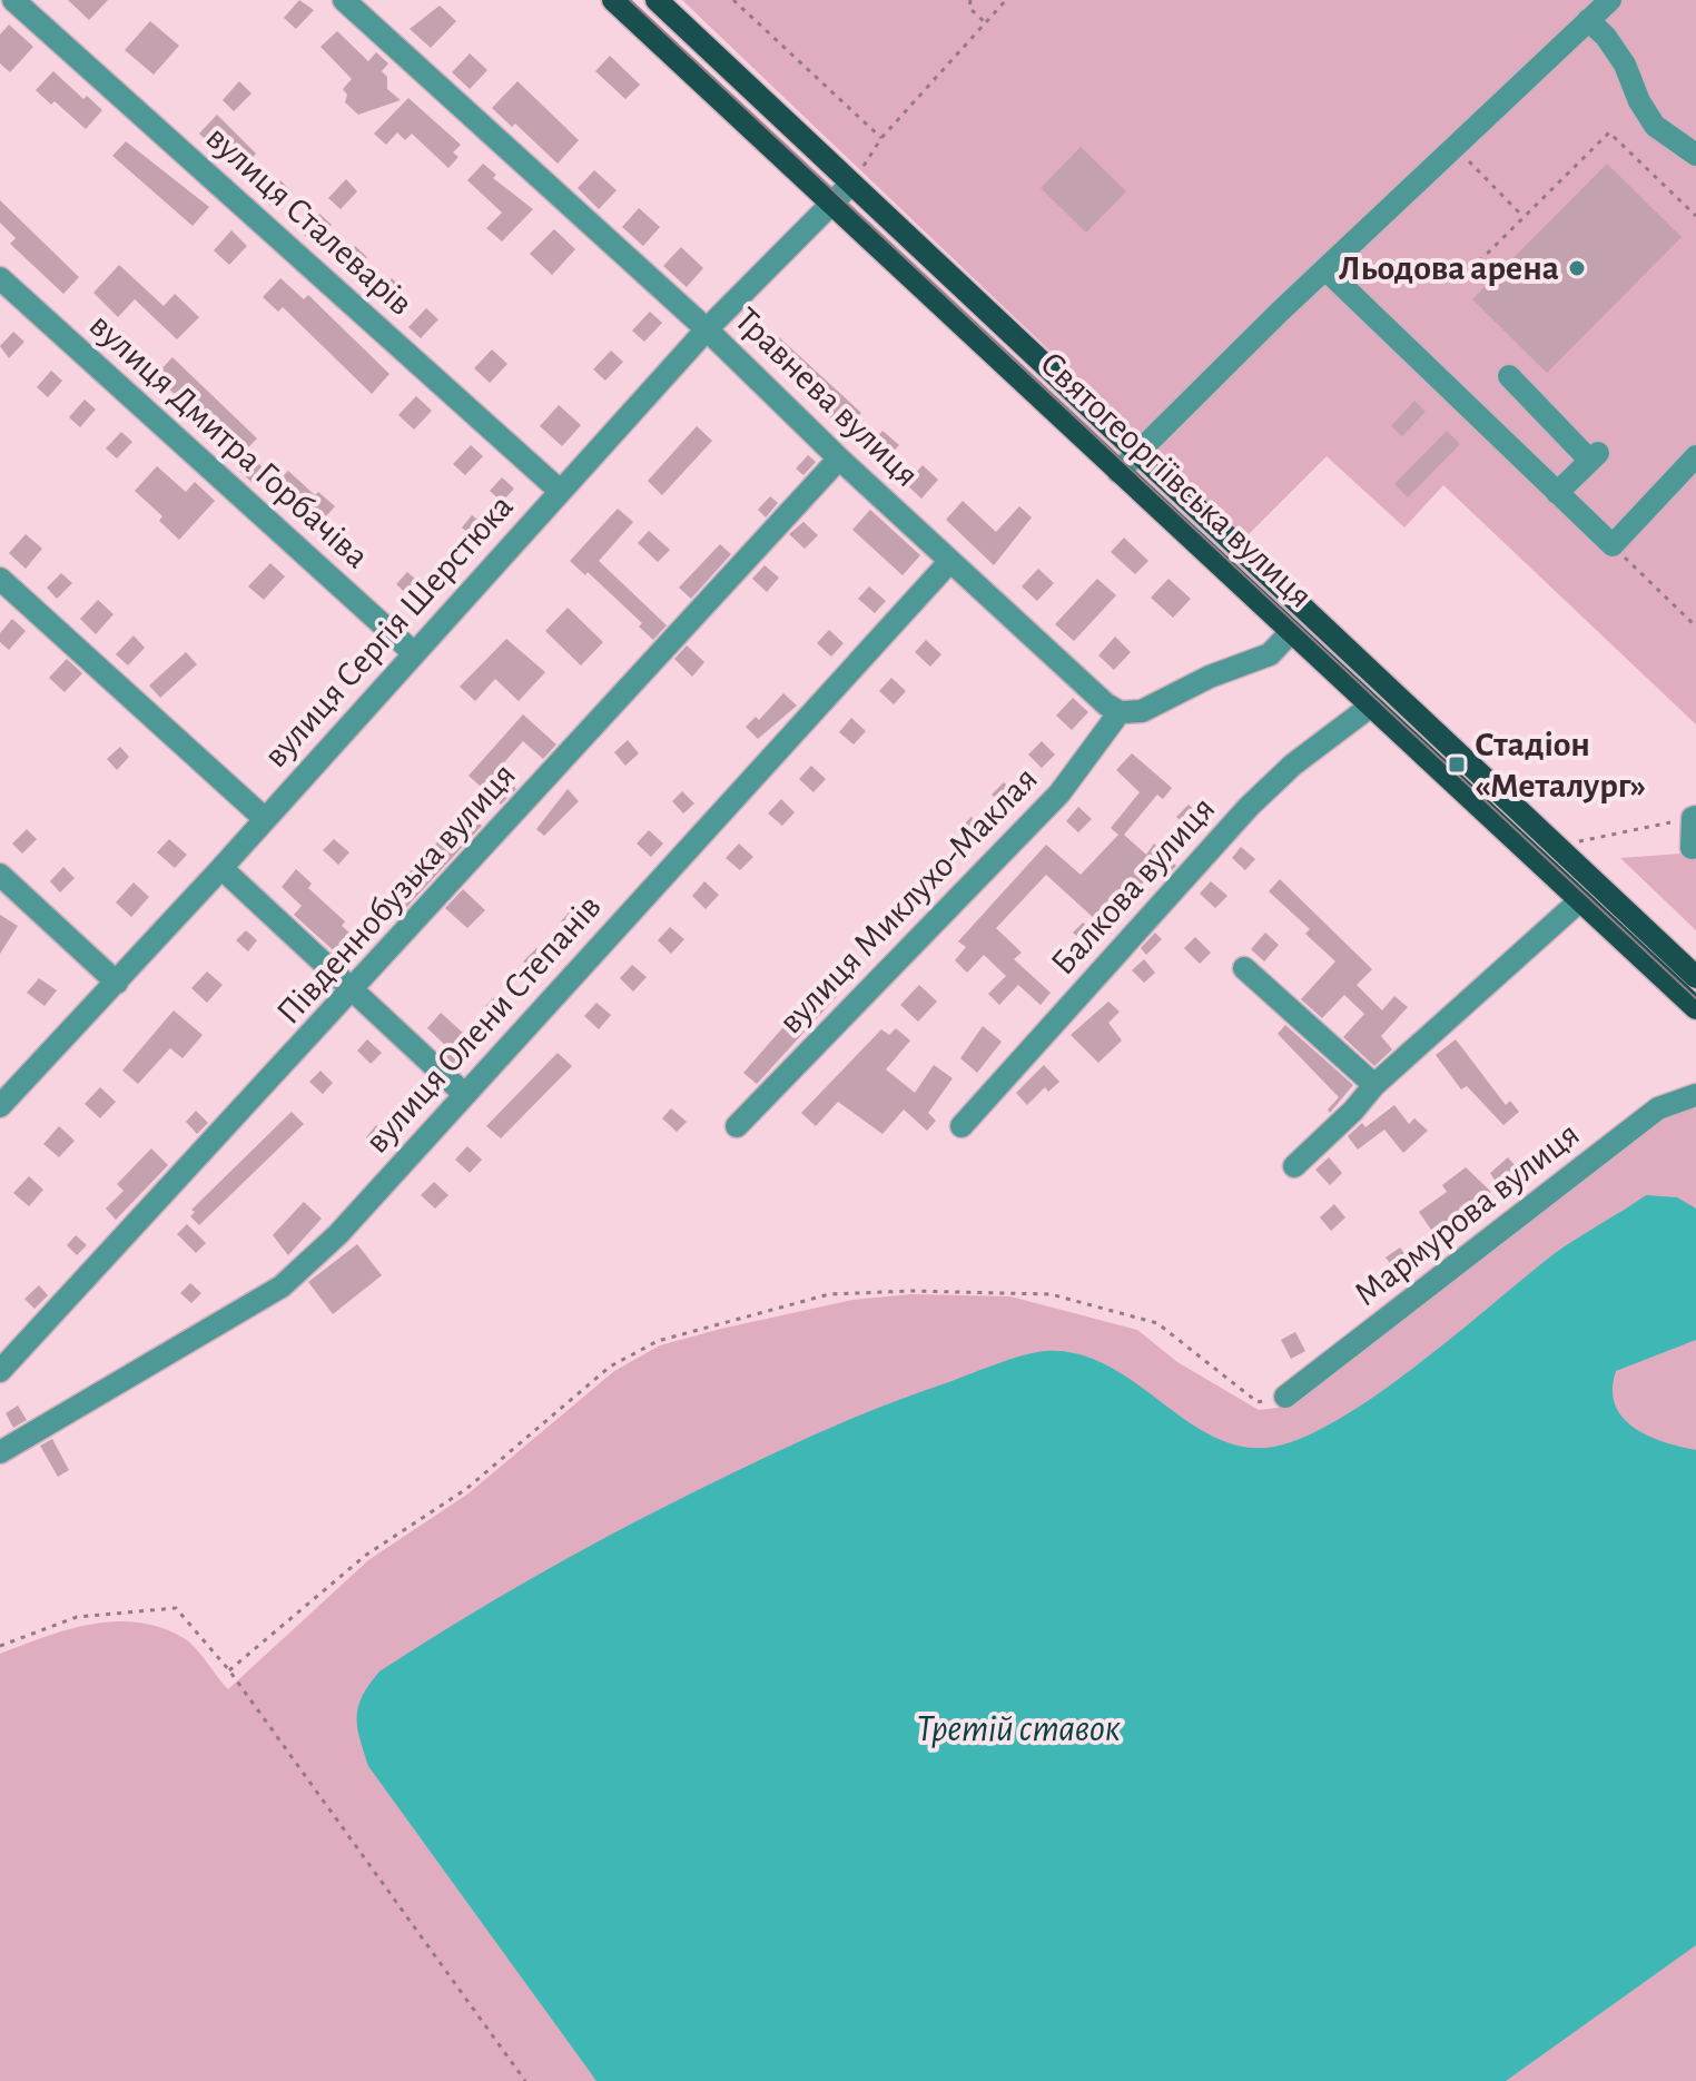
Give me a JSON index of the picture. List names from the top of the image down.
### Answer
{
  "streets": {
    "main road": ["Святогеоргіївська вулиця"],
    "street": [
      "вулиця Сталеварів",
      "Травнева вулиця",
      "вулиця Дмитра Горбачіва",
      "вулиця Сергія Шерстюка",
      "Балкова вулиця",
      "Південнобузька вулиця",
      "вулиця Миклухо-Маклая",
      "вулиця Олени Степанів",
      "Мармурова вулиця"
    ]
  },
  "crossings": [
    ["вулиця Сталеварів", "вулиця Сергія Шерстюка"],
    ["Травнева вулиця", "вулиця Сергія Шерстюка"],
    ["Травнева вулиця", "Південнобузька вулиця"],
    ["Травнева вулиця", "вулиця Миклухо-Маклая"],
    ["Травнева вулиця", "вулиця Олени Степанів"],
    ["вулиця Дмитра Горбачіва", "вулиця Сергія Шерстюка"],
    ["Святогеоргіївська вулиця", "вулиця Сергія Шерстюка"],
    ["Святогеоргіївська вулиця", "Балкова вулиця"]
  ],
  "water": ["Третій ставок"],
  "places": {
    "other": ["Льодова арена"],
    "transit": ["Стадіон «Металург»"]
  }
}
